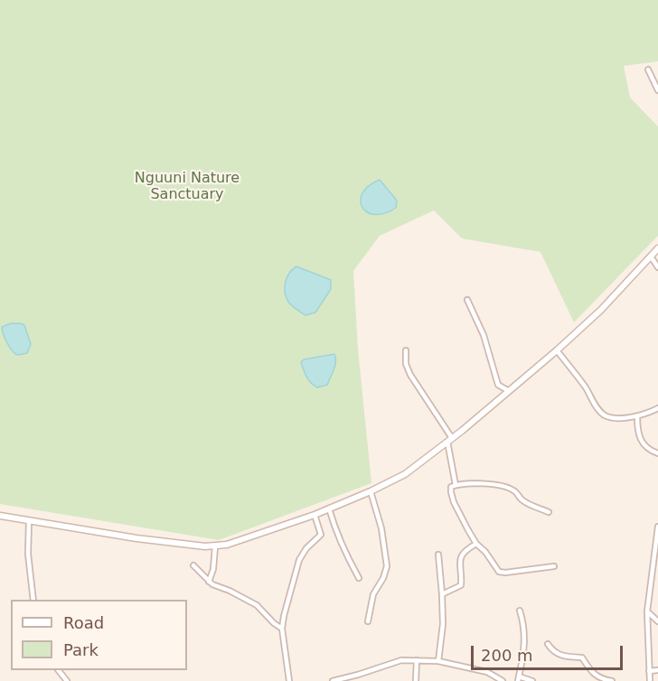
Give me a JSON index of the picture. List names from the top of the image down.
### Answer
{
  "parks": ["Nguuni Nature Sanctuary"],
  "legend": ["Road", "Park"],
  "scale_bar": "200 m"
}
